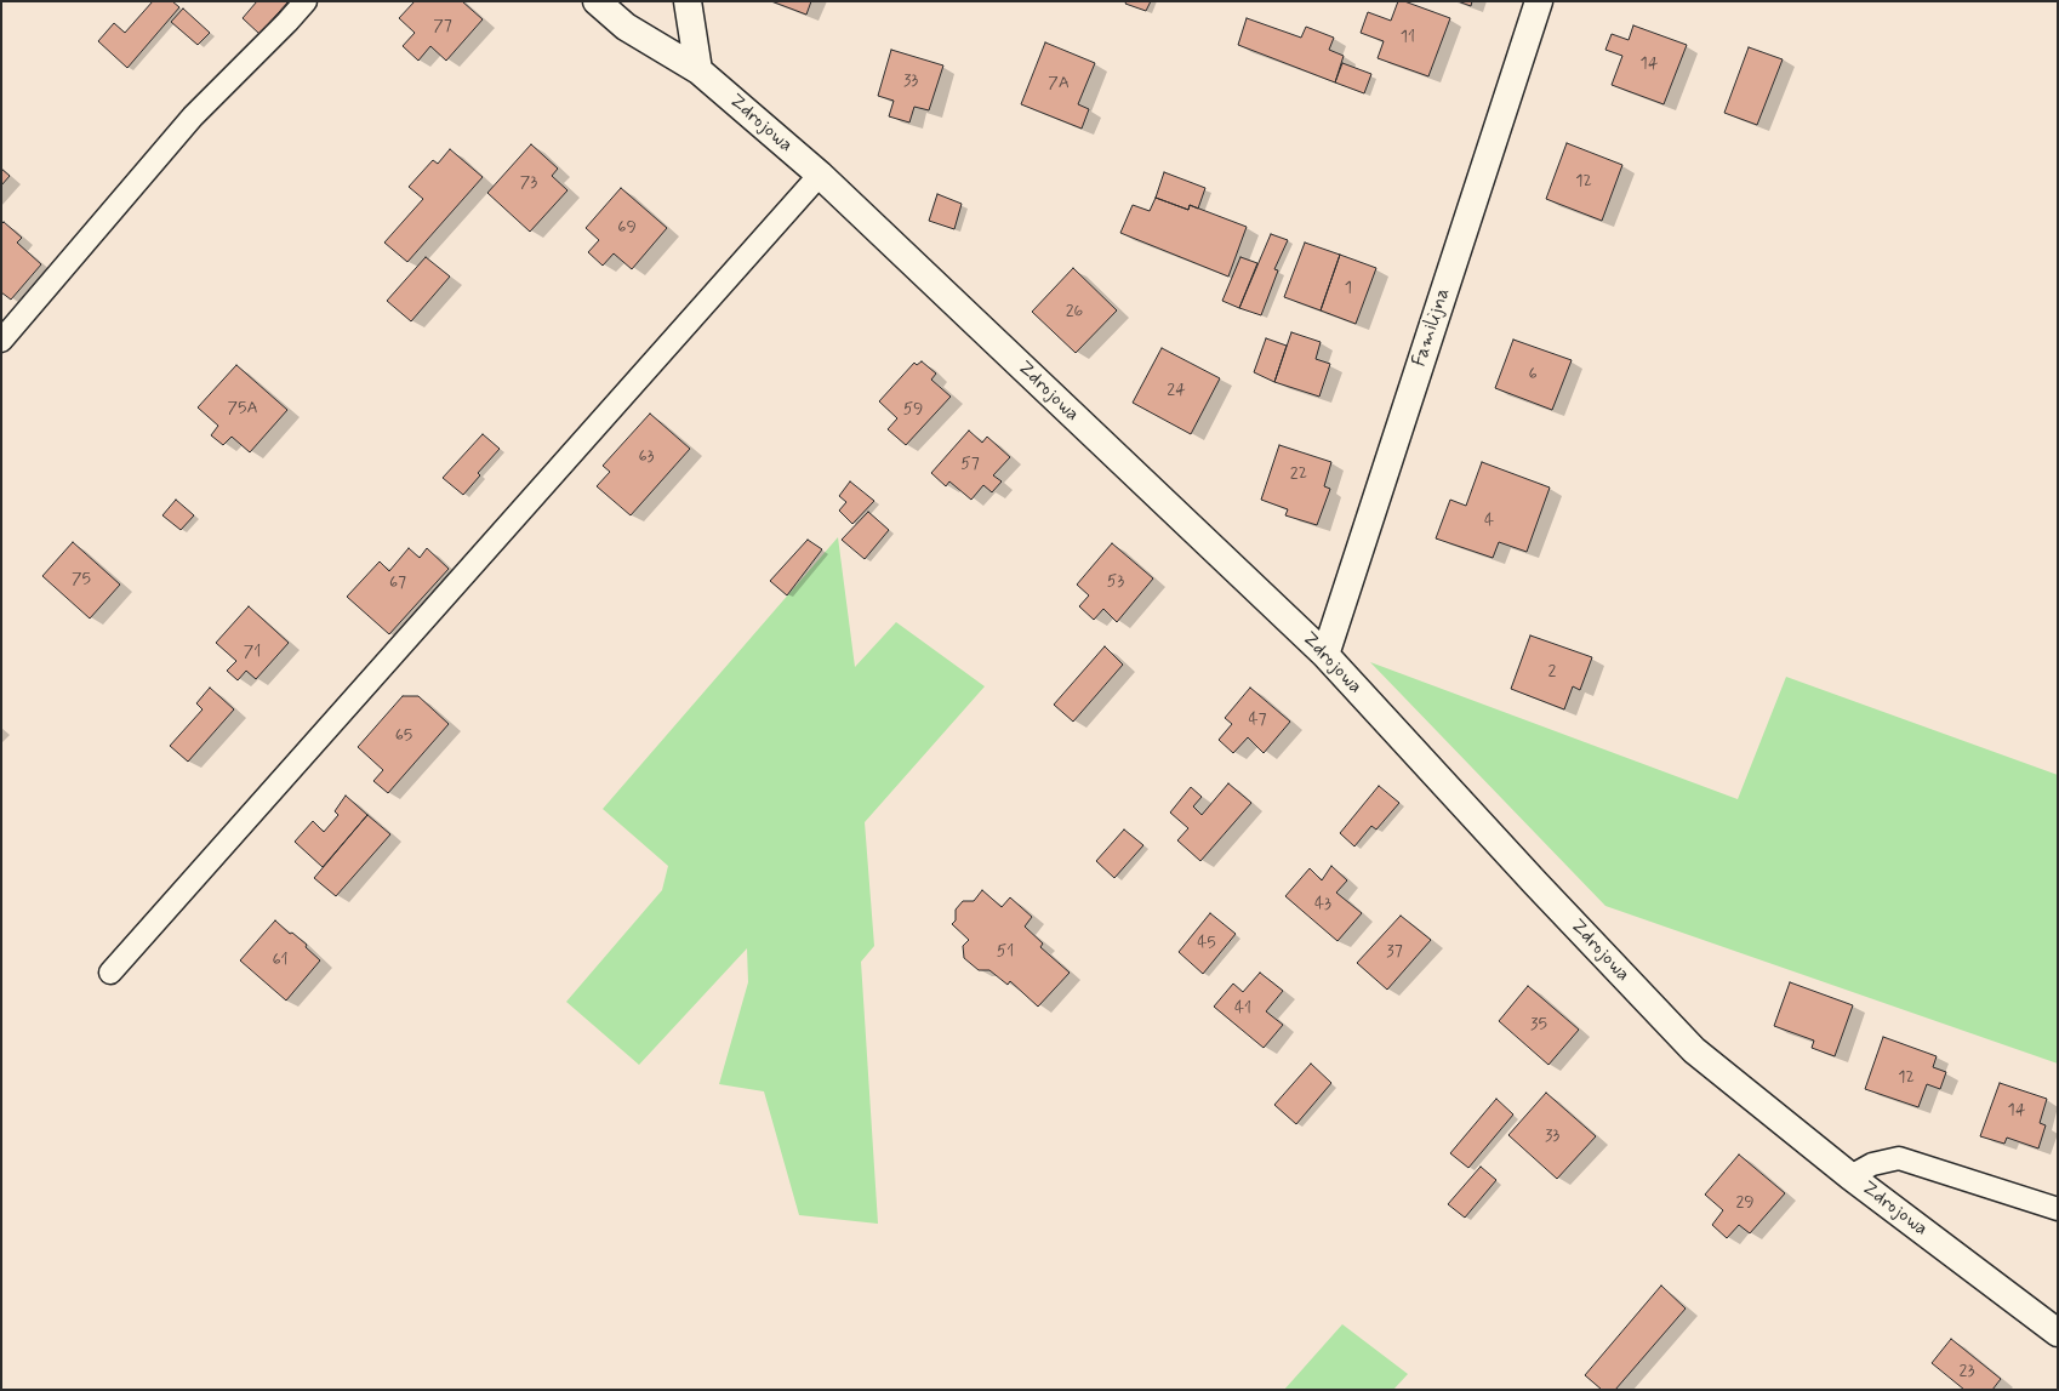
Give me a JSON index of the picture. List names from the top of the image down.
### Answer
{
  "streets": {
    "street": ["Zdrojowa", "Familijna"]
  },
  "crossings": [
    ["Zdrojowa", "Familijna"]
  ],
  "house_numbers": [
    "77",
    "11",
    "14",
    "33",
    "7A",
    "12",
    "73",
    "69",
    "1",
    "26",
    "6",
    "24",
    "75A",
    "59",
    "63",
    "57",
    "22",
    "4",
    "75",
    "53",
    "67",
    "71",
    "2",
    "47",
    "65",
    "43",
    "45",
    "51",
    "37",
    "61",
    "41",
    "35",
    "12",
    "14",
    "33",
    "29",
    "23"
  ]
}
